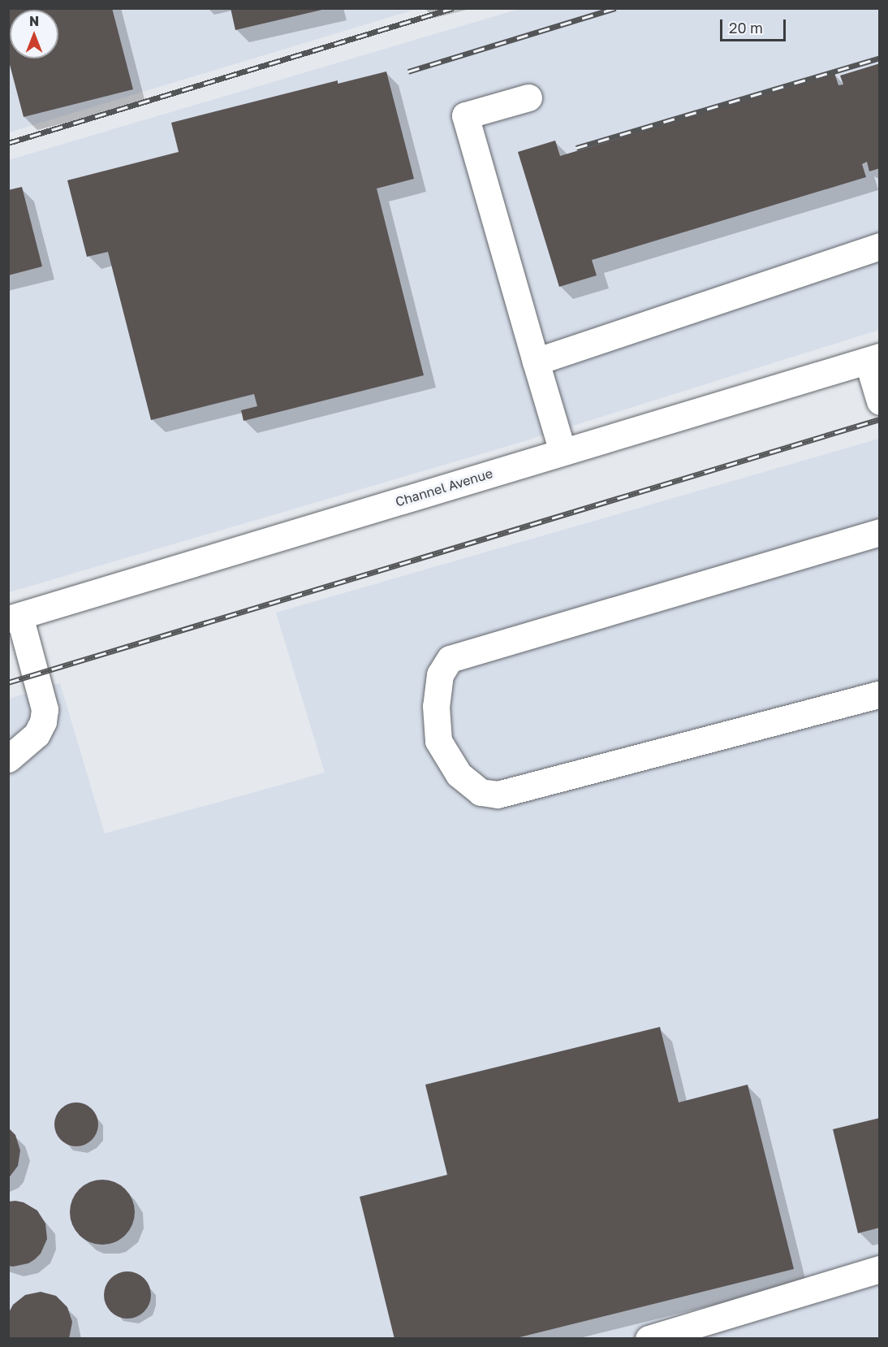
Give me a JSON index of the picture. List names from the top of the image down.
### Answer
{
  "streets": {
    "street": ["Channel Avenue"]
  },
  "scale_bar": "20 m",
  "north": "top"
}
